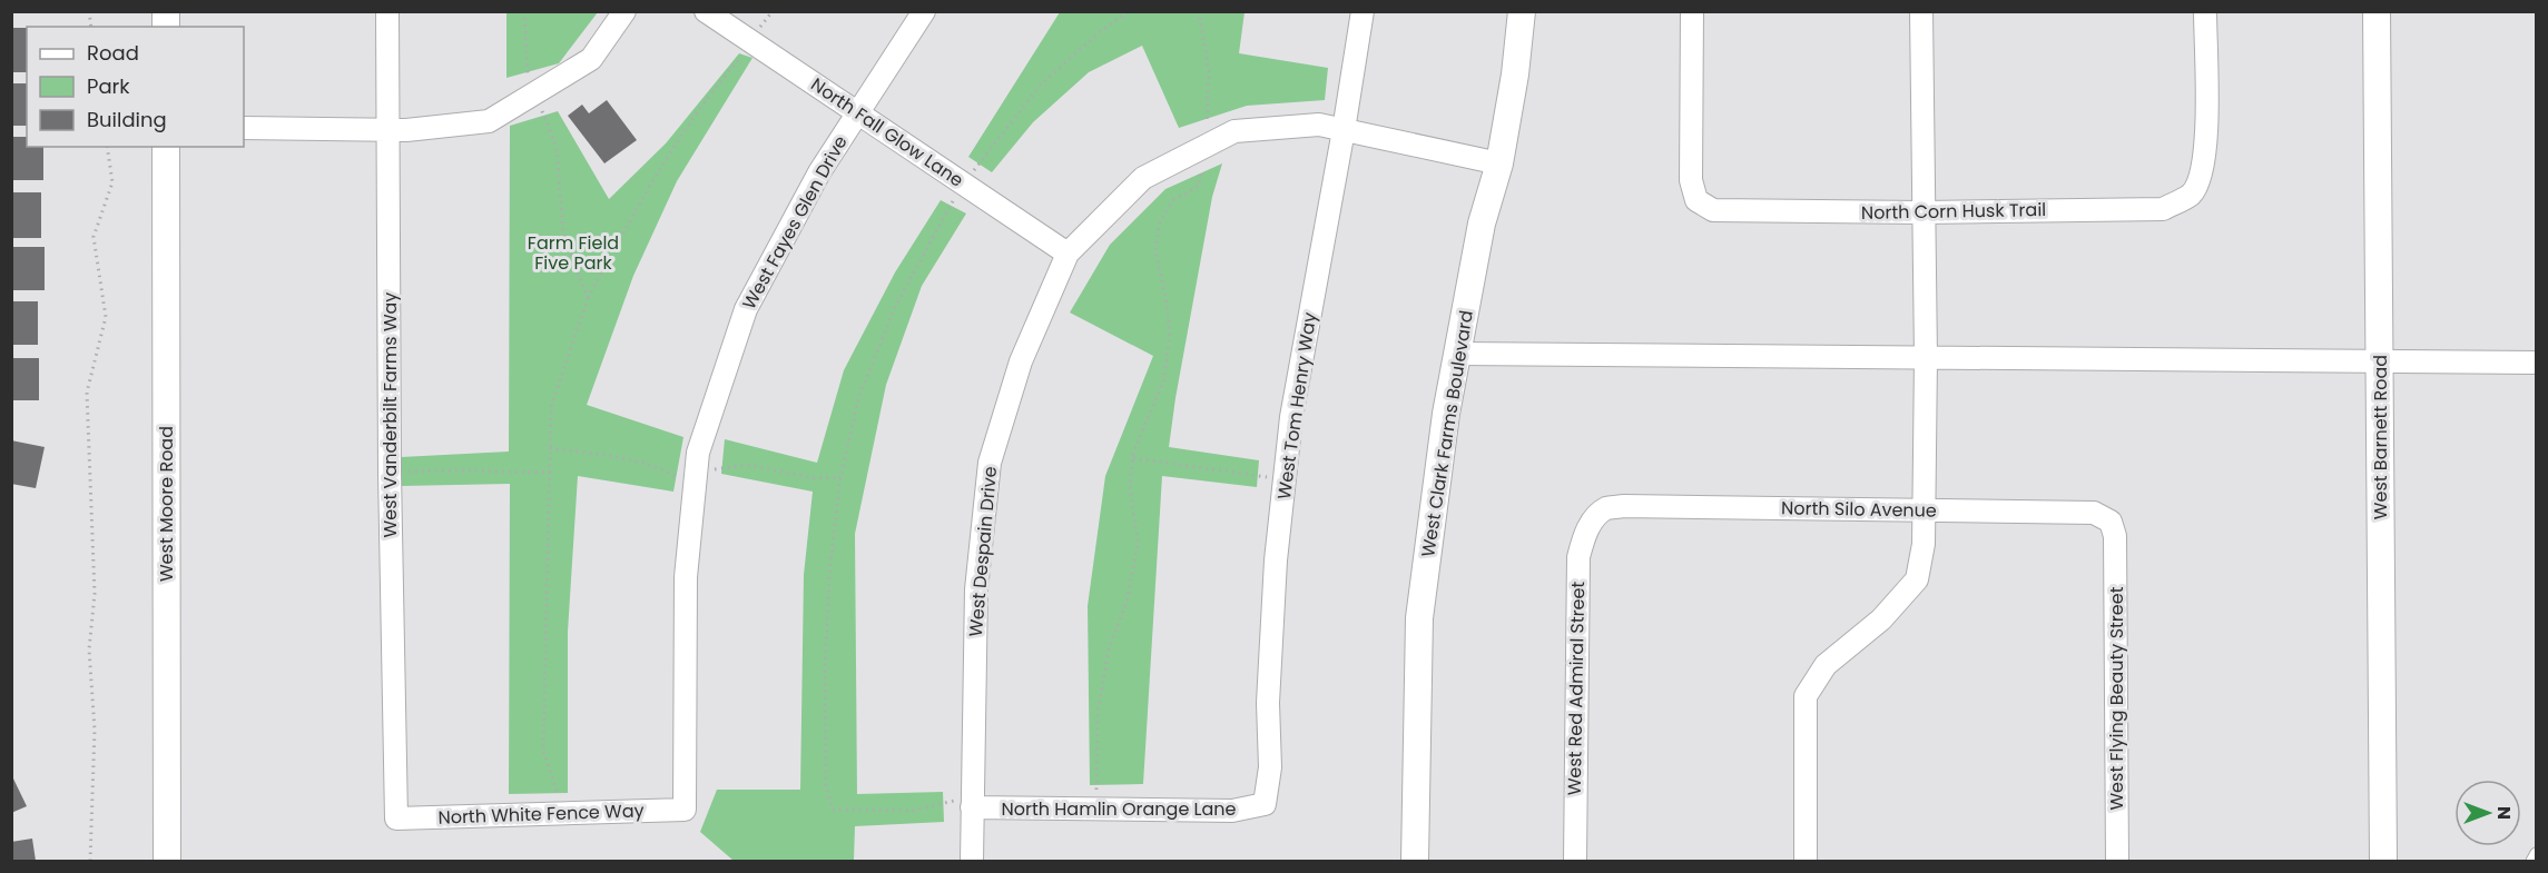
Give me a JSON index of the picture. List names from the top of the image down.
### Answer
{
  "streets": {
    "street": [
      "North Fall Glow Lane",
      "North Corn Husk Trail",
      "West Fayes Glen Drive",
      "West Tom Henry Way",
      "West Vanderbilt Farms Way",
      "West Clark Farms Boulevard",
      "West Barnett Road",
      "West Moore Road",
      "North Silo Avenue",
      "West Despain Drive",
      "West Red Admiral Street",
      "West Flying Beauty Street",
      "North Hamlin Orange Lane",
      "North White Fence Way"
    ]
  },
  "crossings": [
    ["North Fall Glow Lane", "West Fayes Glen Drive"],
    ["North Fall Glow Lane", "West Despain Drive"],
    ["West Fayes Glen Drive", "North White Fence Way"],
    ["West Tom Henry Way", "West Despain Drive"],
    ["West Tom Henry Way", "North Hamlin Orange Lane"],
    ["West Vanderbilt Farms Way", "North White Fence Way"],
    ["West Clark Farms Boulevard", "West Despain Drive"],
    ["North Silo Avenue", "West Red Admiral Street"],
    ["North Silo Avenue", "West Flying Beauty Street"],
    ["West Despain Drive", "North Hamlin Orange Lane"]
  ],
  "parks": ["Farm Field Five Park"],
  "legend": ["Road", "Park", "Building"],
  "north": "right"
}
